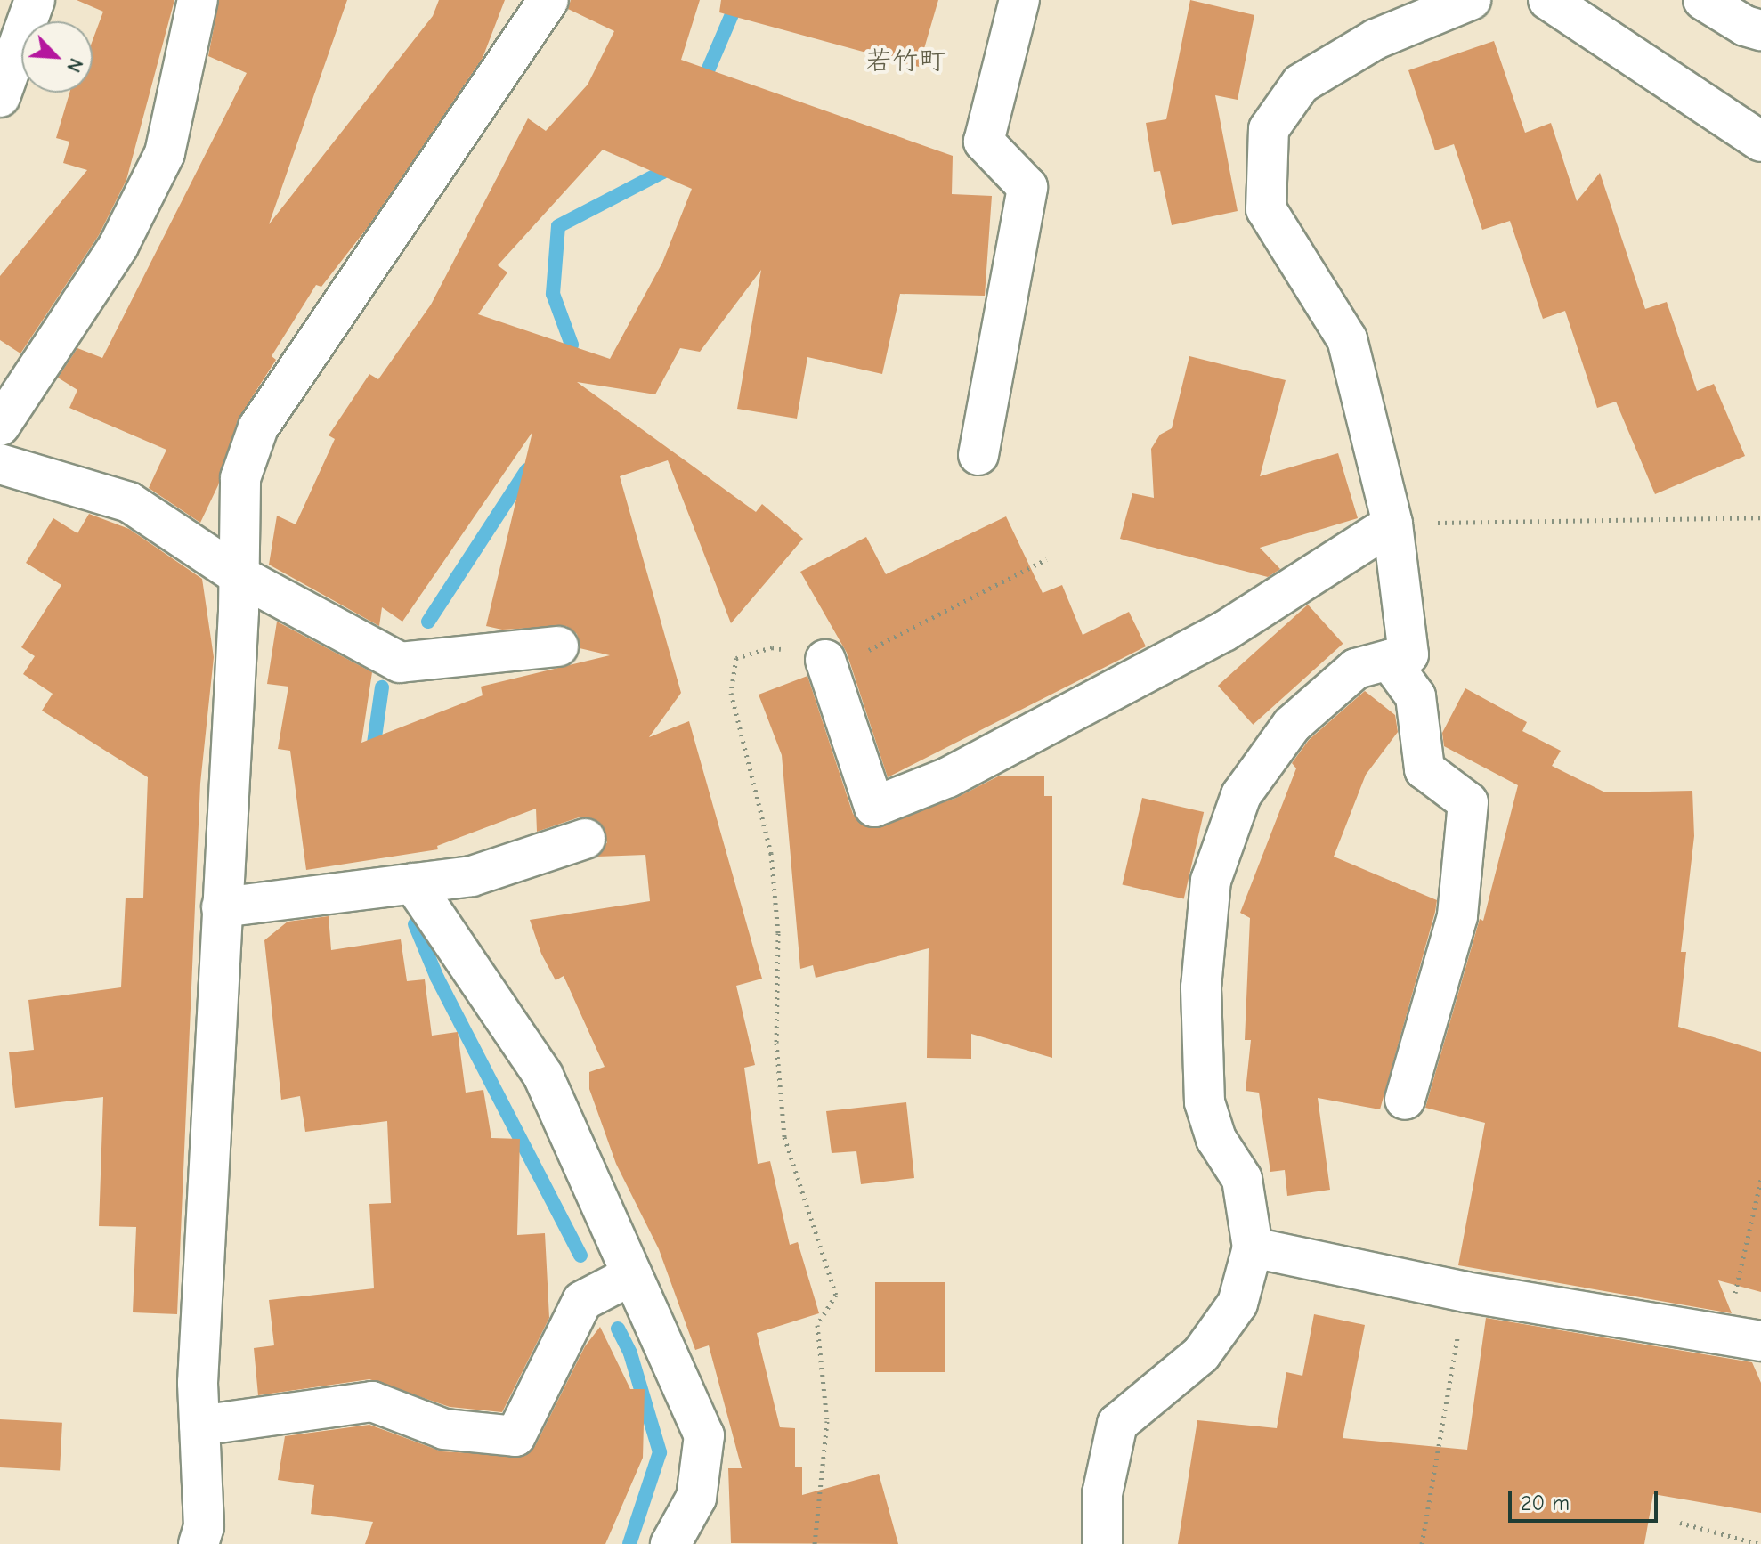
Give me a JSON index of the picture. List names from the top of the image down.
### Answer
{
  "districts": ["若竹町"],
  "scale_bar": "20 m",
  "north": "bottom right"
}
